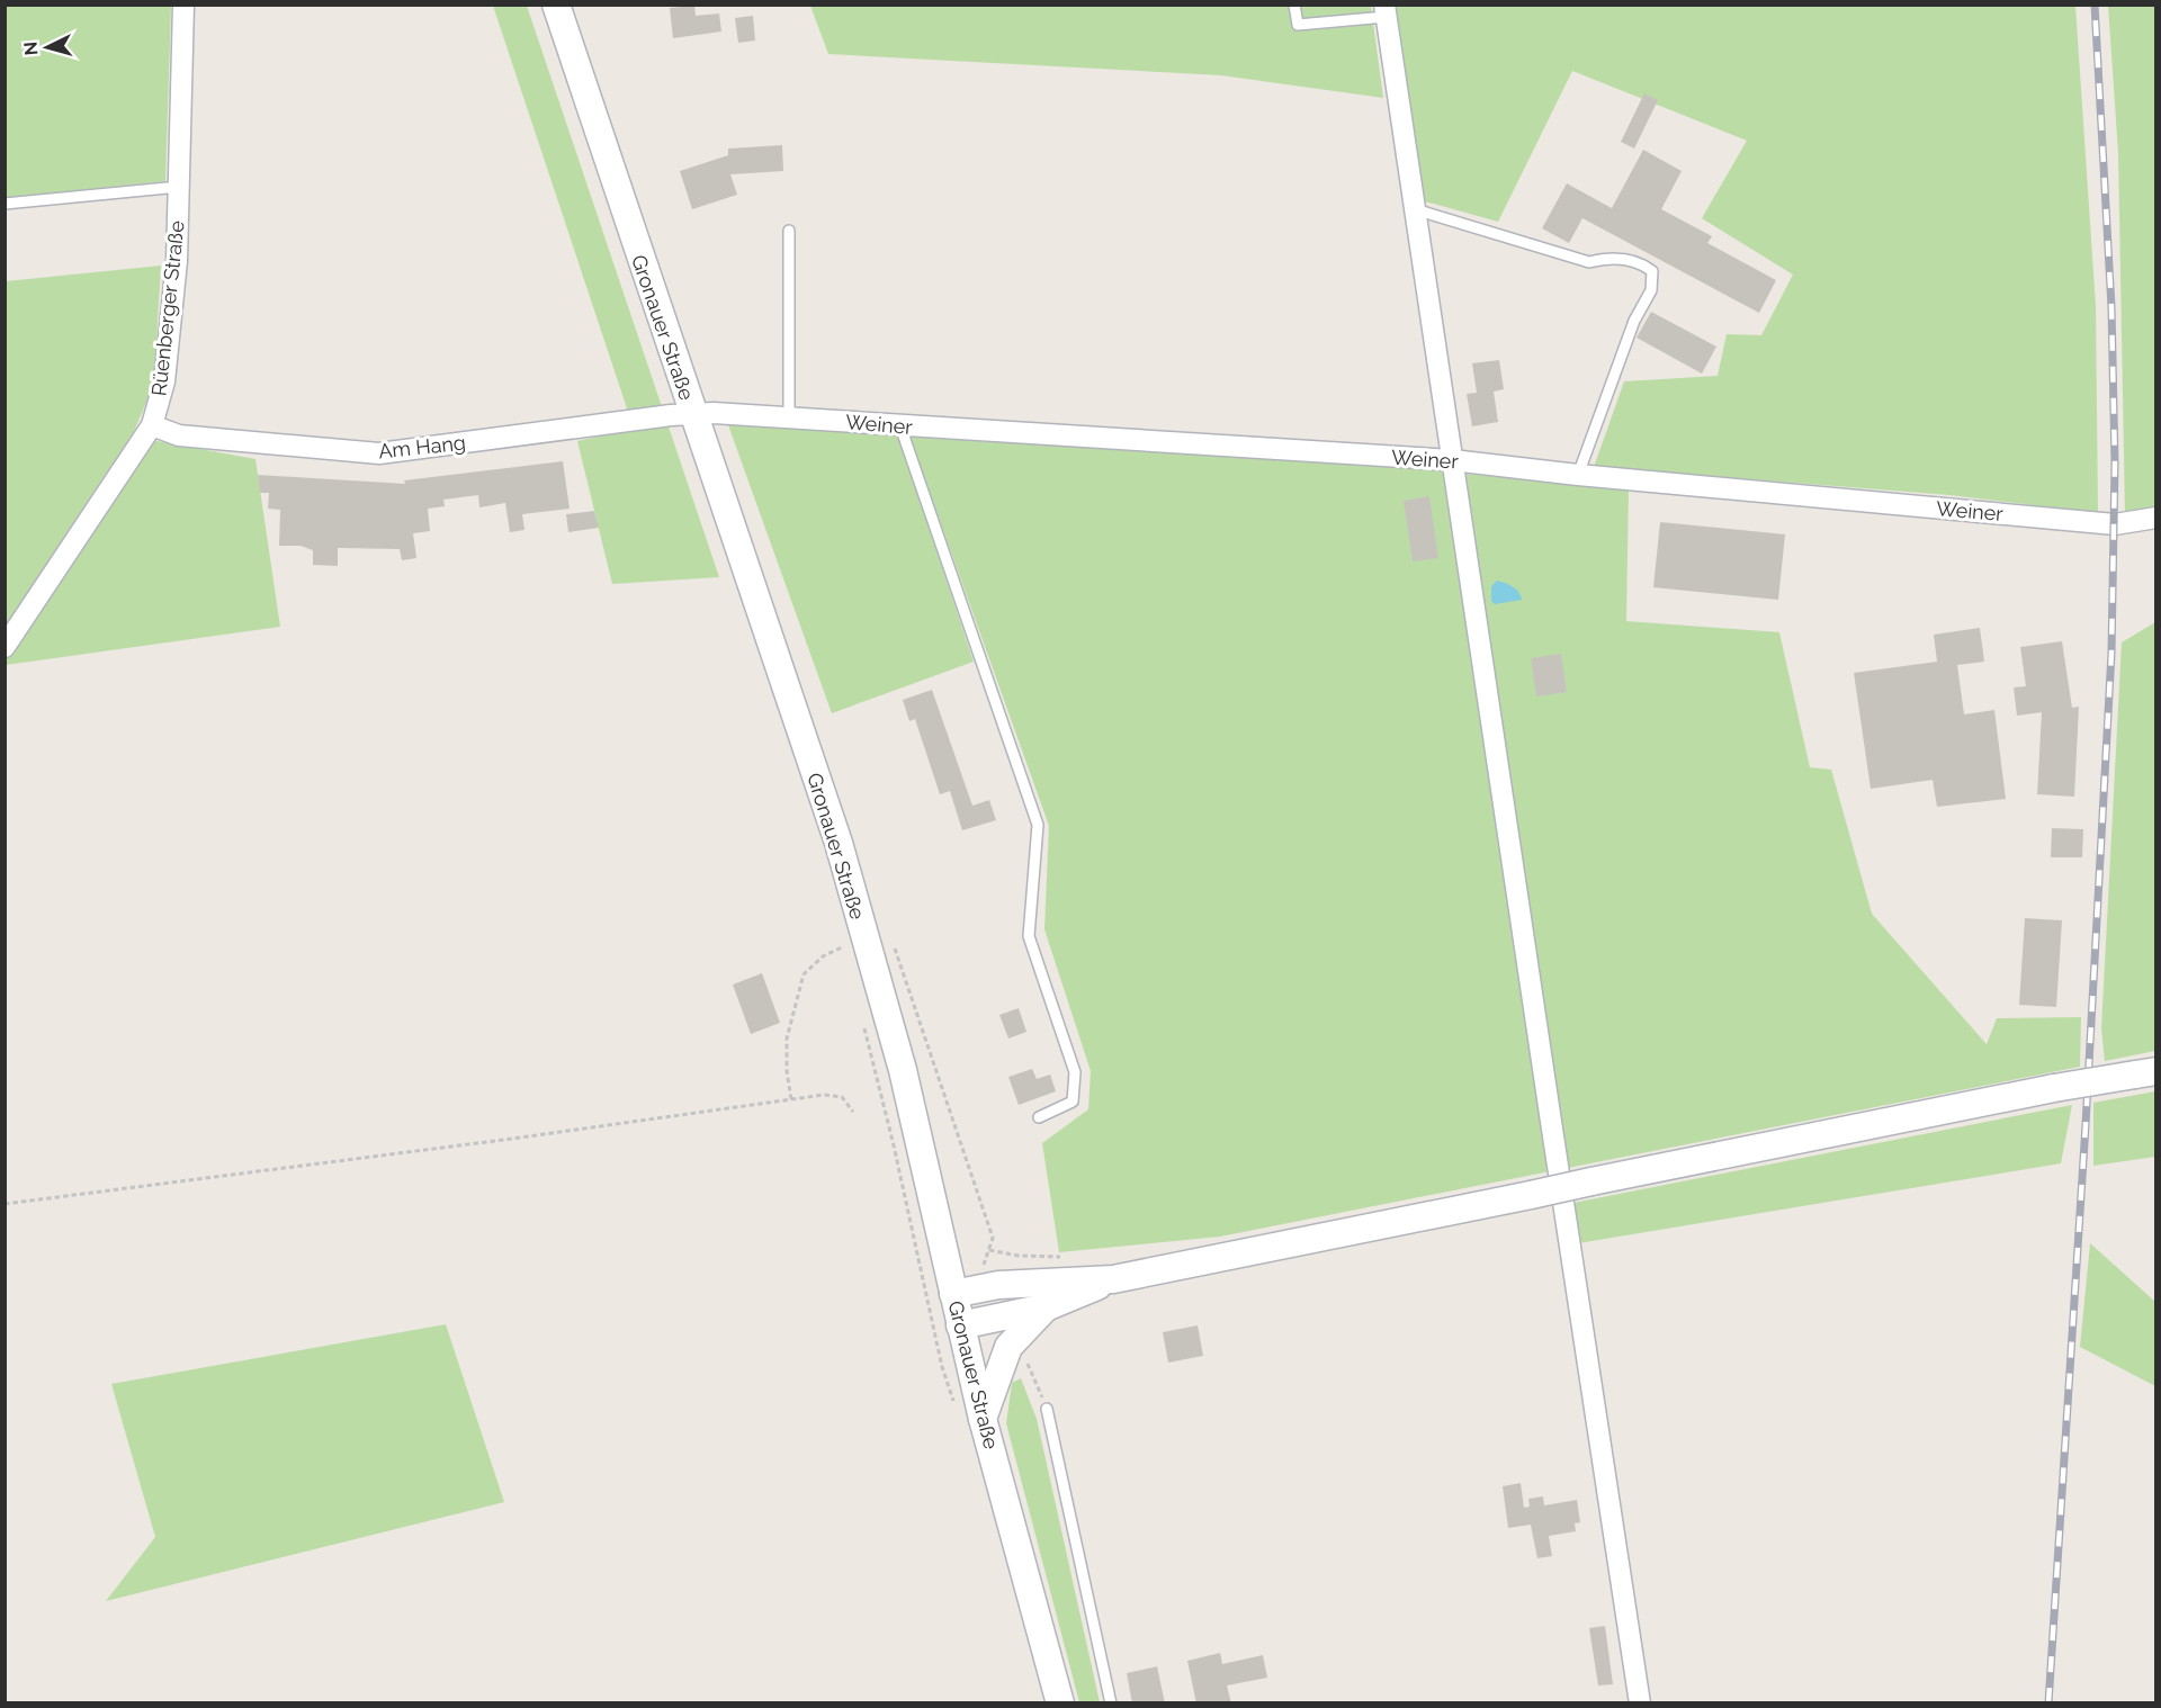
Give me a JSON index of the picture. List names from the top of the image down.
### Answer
{
  "streets": {
    "main road": ["Gronauer Straße"],
    "street": ["Rüenberger Straße", "Weiner", "Am Hang"]
  },
  "crossings": [
    ["Rüenberger Straße", "Am Hang"],
    ["Gronauer Straße", "Weiner"],
    ["Gronauer Straße", "Am Hang"],
    ["Weiner", "Am Hang"]
  ],
  "north": "left"
}
